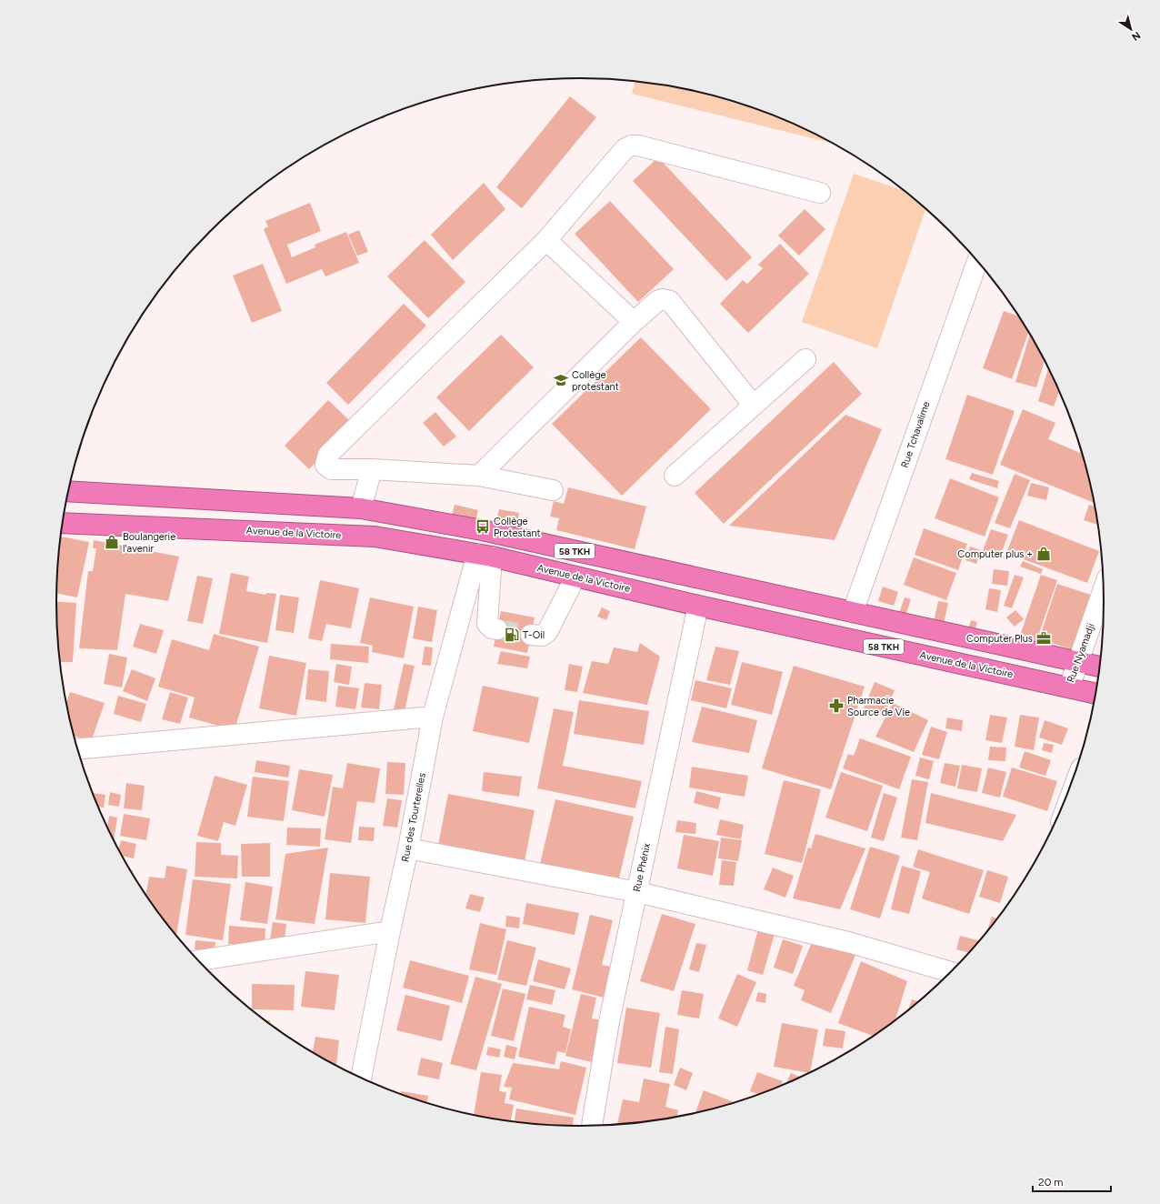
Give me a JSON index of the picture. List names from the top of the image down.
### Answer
{
  "streets": {
    "highway": ["Avenue de la Victoire", "58 TKH"],
    "street": [
      "Rue Tchavalime",
      "Rue Nyamadji",
      "Rue des Tourterelles",
      "Rue Phénix"
    ]
  },
  "crossings": [
    ["Rue Tchavalime", "58 TKH"],
    ["Avenue de la Victoire", "Rue Nyamadji"],
    ["Avenue de la Victoire", "Rue des Tourterelles"],
    ["Avenue de la Victoire", "Rue Phénix"],
    ["58 TKH", "Rue Nyamadji"]
  ],
  "places": {
    "school or university": ["Collège protestant"],
    "bus stop": ["Collège Protestant"],
    "shop": ["Boulangerie l'avenir", "Computer plus +"],
    "fuel station": ["T-Oil"],
    "office": ["Computer Plus"],
    "pharmacy": ["Pharmacie Source de Vie"]
  },
  "scale_bar": "20 m",
  "north": "bottom right"
}
